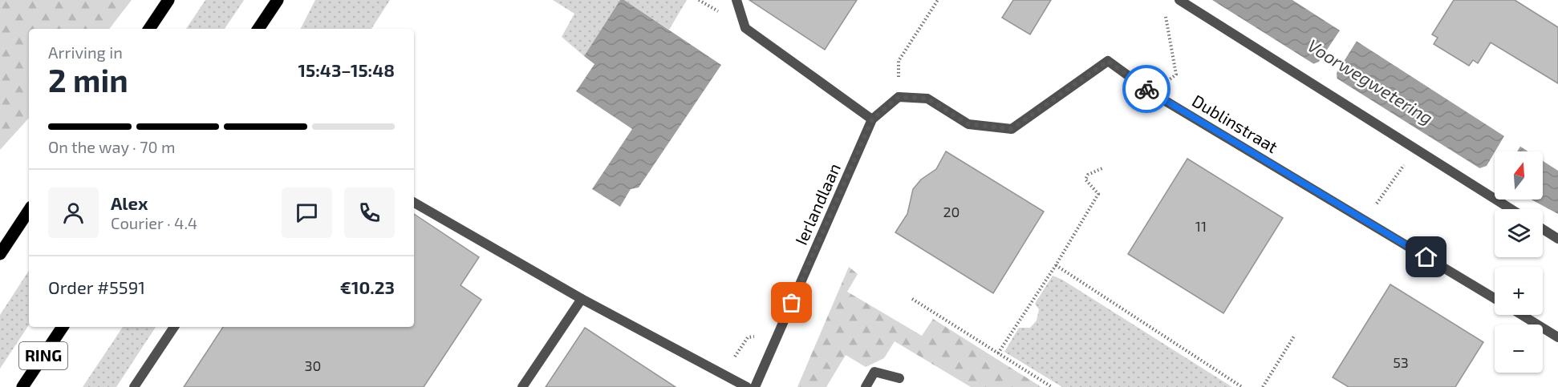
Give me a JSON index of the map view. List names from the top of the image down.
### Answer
{
  "streets": {
    "main road": ["RING"],
    "street": ["Dublinstraat", "Ierlandlaan"]
  },
  "crossings": [
    ["Dublinstraat", "Ierlandlaan"]
  ],
  "water": ["Voorwegwetering"],
  "house_numbers": [
    "20",
    "11",
    "53",
    "30"
  ],
  "north": "top",
  "page": {
    "heading": ["2 min", "Arriving in", "15:43–15:48"],
    "panel": [
      "Alex",
      "Courier · 4.4",
      "Order #5591",
      "€10.23"
    ],
    "bar": "On the way · 70 m",
    "map_buttons": ["+", "−"]
  }
}
